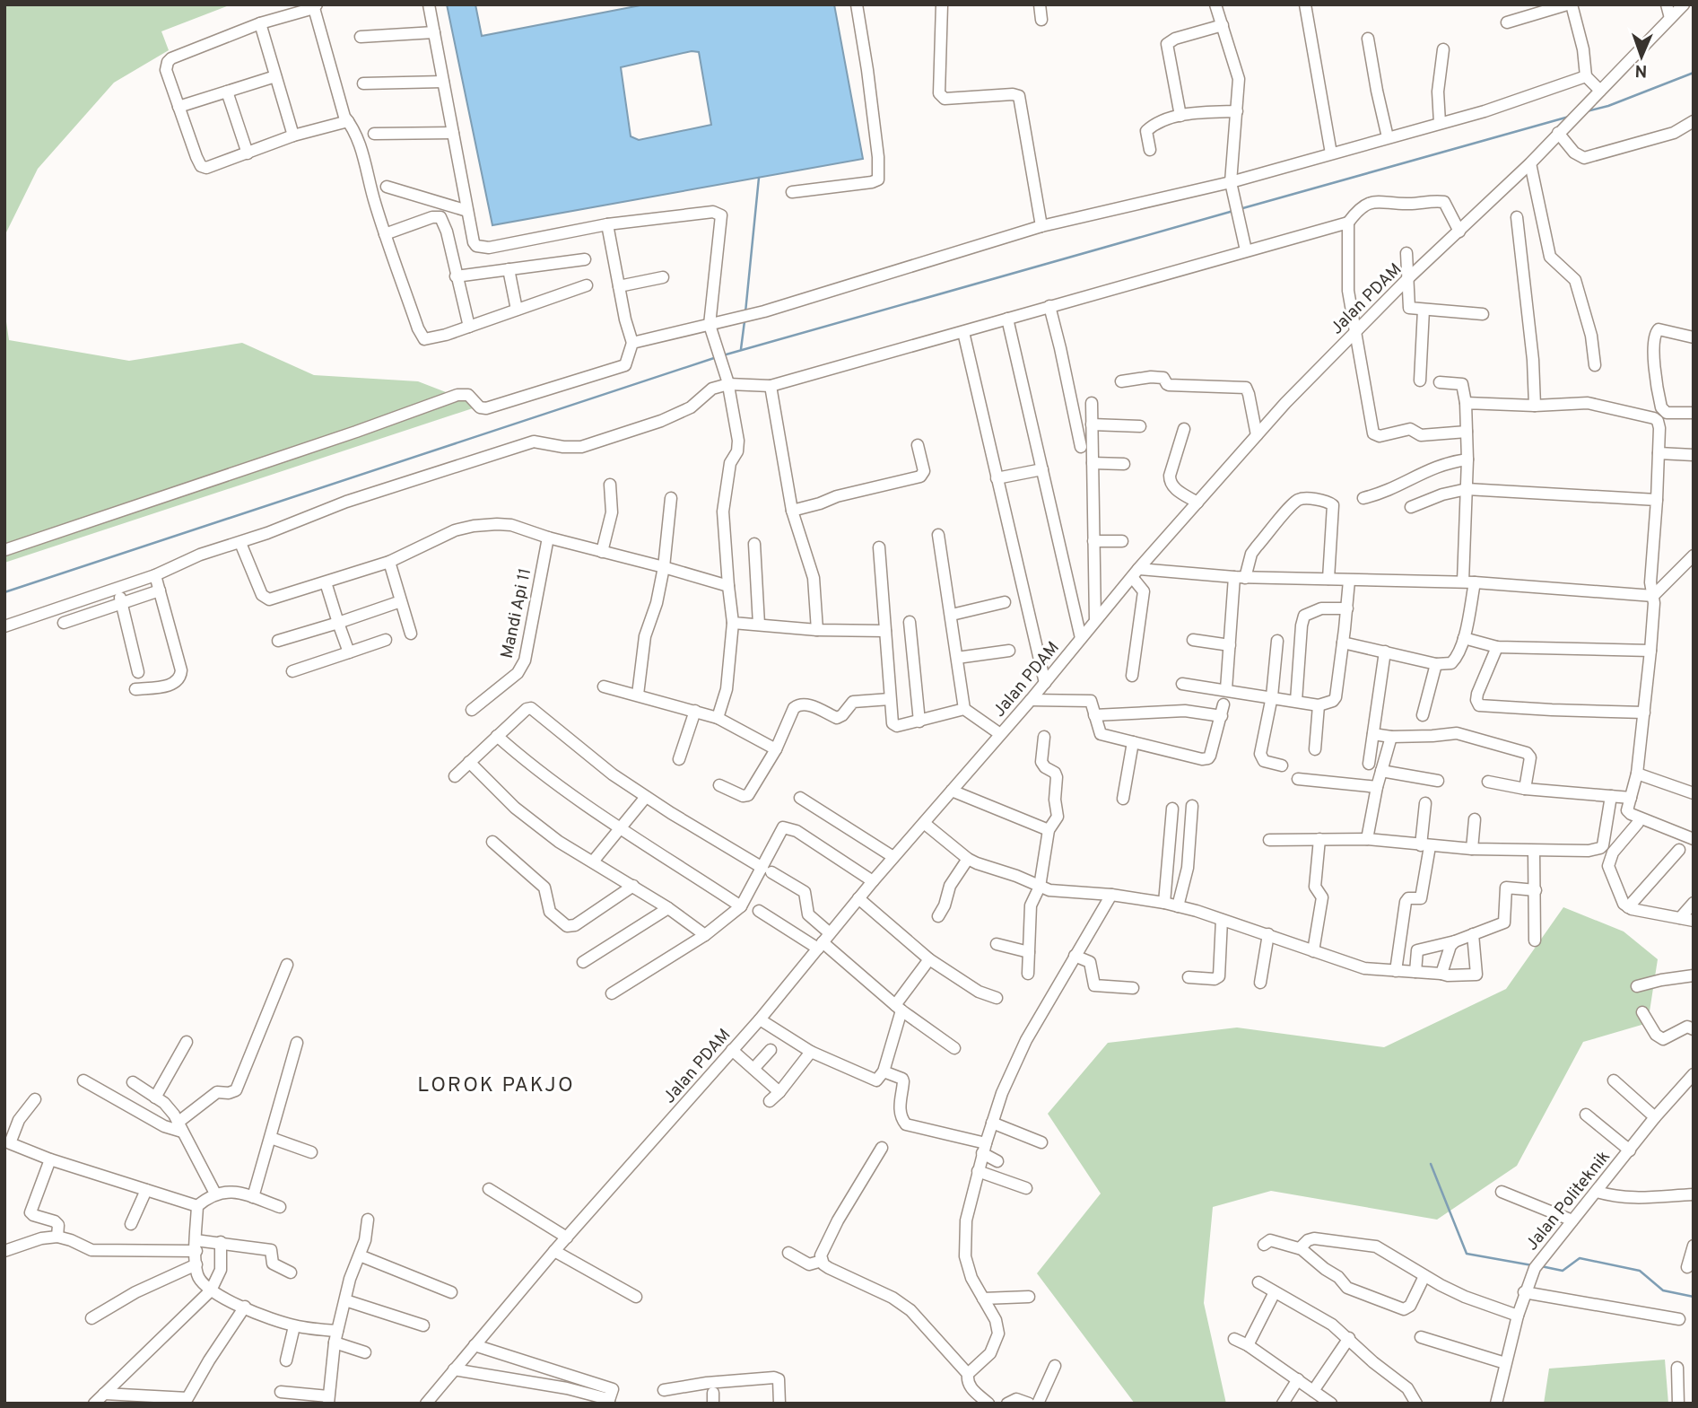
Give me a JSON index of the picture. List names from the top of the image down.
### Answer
{
  "streets": {
    "street": ["Jalan PDAM", "Mandi Api 11", "Jalan Politeknik"]
  },
  "districts": ["LOROK PAKJO"],
  "north": "bottom"
}
